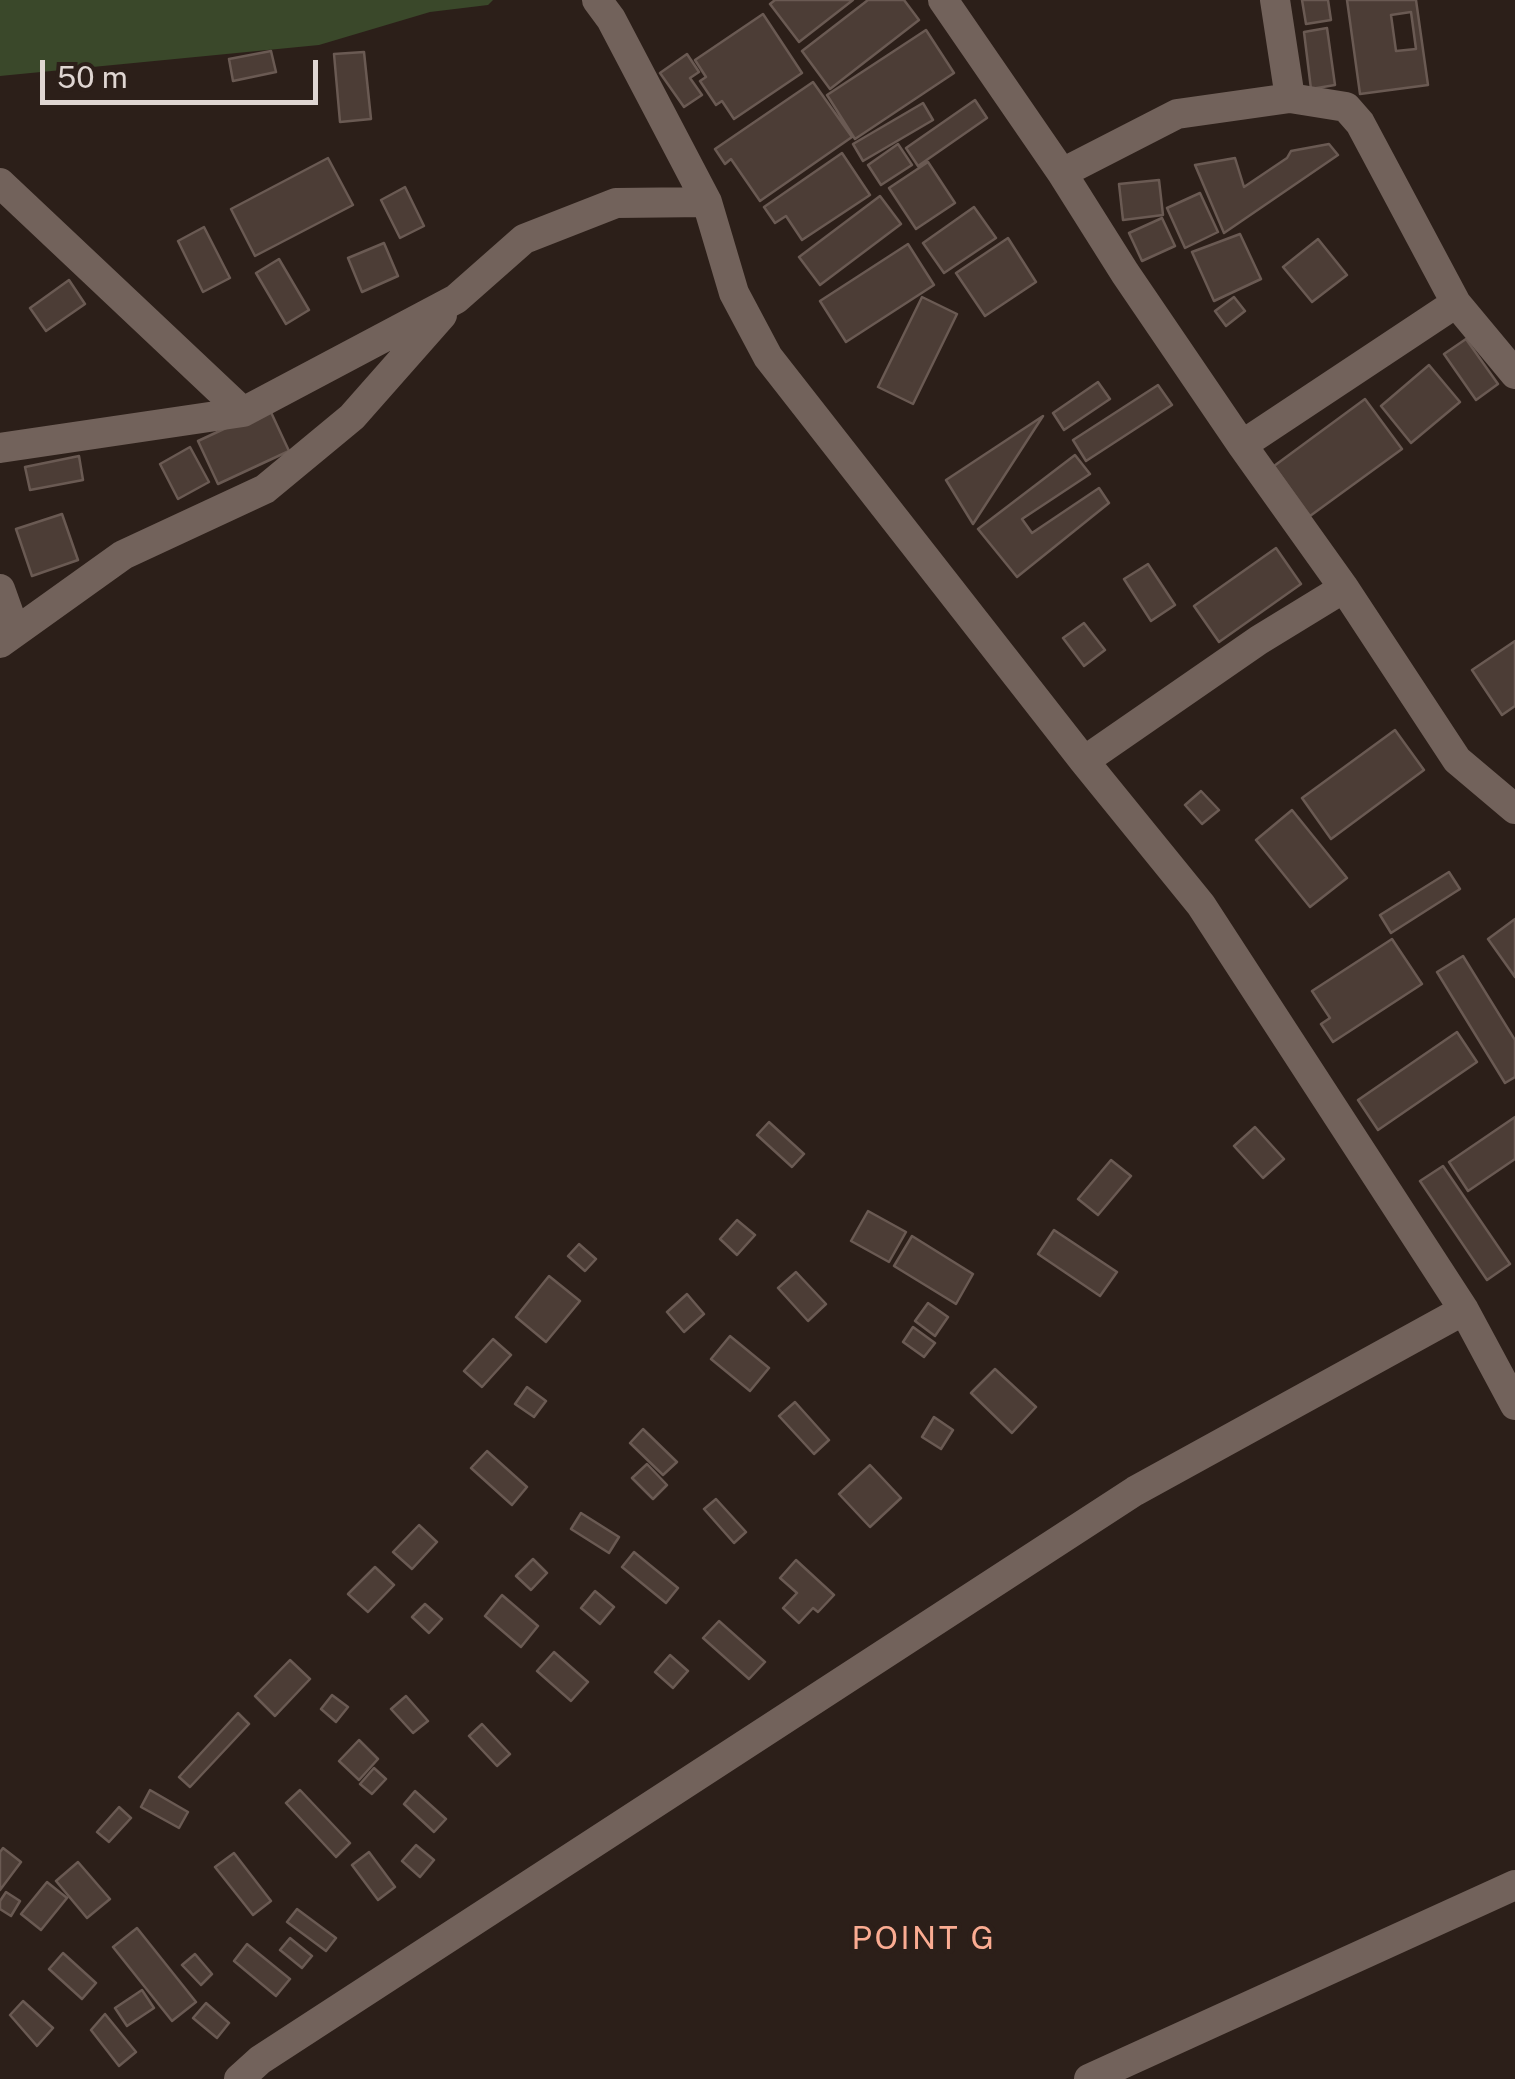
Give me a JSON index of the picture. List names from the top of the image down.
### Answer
{
  "districts": ["POINT G"],
  "scale_bar": "50 m"
}
